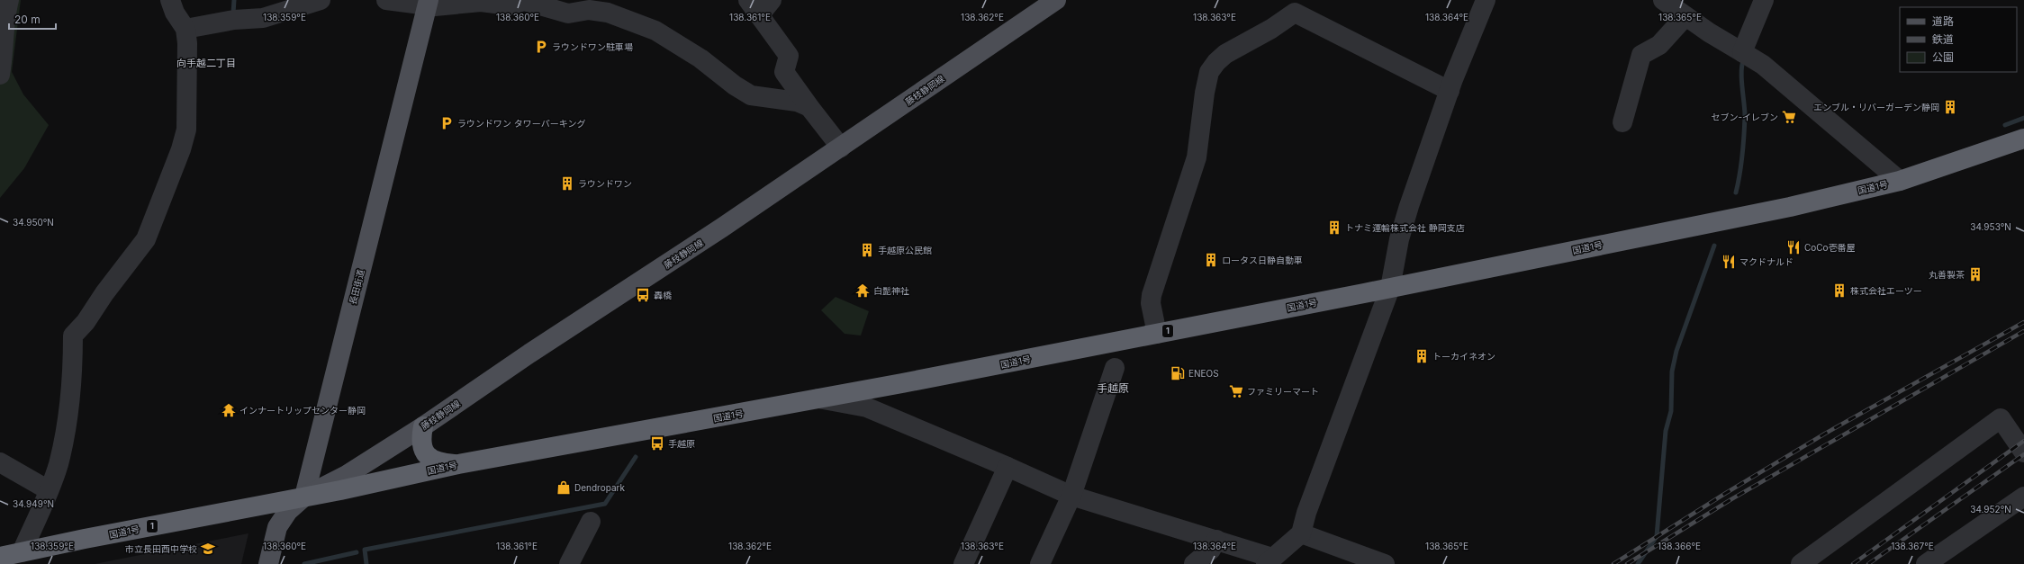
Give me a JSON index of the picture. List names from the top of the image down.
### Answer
{
  "streets": {
    "highway": ["国道1号", "1"],
    "main road": ["藤枝静岡線", "長田街道"]
  },
  "crossings": [
    ["藤枝静岡線", "国道1号"],
    ["藤枝静岡線", "長田街道"],
    ["国道1号", "長田街道"]
  ],
  "districts": ["向手越二丁目", "手越原"],
  "places": {
    "parking": ["ラウンドワン駐車場", "ラウンドワン タワーパーキング"],
    "building": [
      "エンブル・リバーガーデン静岡",
      "ラウンドワン",
      "トナミ運輸株式会社 静岡支店",
      "手越原公民館",
      "ロータス日静自動車",
      "丸善製茶",
      "株式会社エーツー",
      "トーカイネオン"
    ],
    "supermarket": ["セブン-イレブン", "ファミリーマート"],
    "restaurant": ["CoCo壱番屋", "マクドナルド"],
    "temple": ["白髭神社", "インナートリップセンター静岡"],
    "bus stop": ["轟橋", "手越原"],
    "fuel station": ["ENEOS"],
    "shop": ["Dendropark"],
    "school or university": ["市立長田西中学校"]
  },
  "legend": ["道路", "鉄道", "公園"],
  "scale_bar": "20 m",
  "coordinates": [
    "138.359°E",
    "138.360°E",
    "138.361°E",
    "138.362°E",
    "138.363°E",
    "138.364°E",
    "138.365°E",
    "34.950°N",
    "34.953°N",
    "34.949°N",
    "34.952°N",
    "138.366°E",
    "138.367°E"
  ]
}
